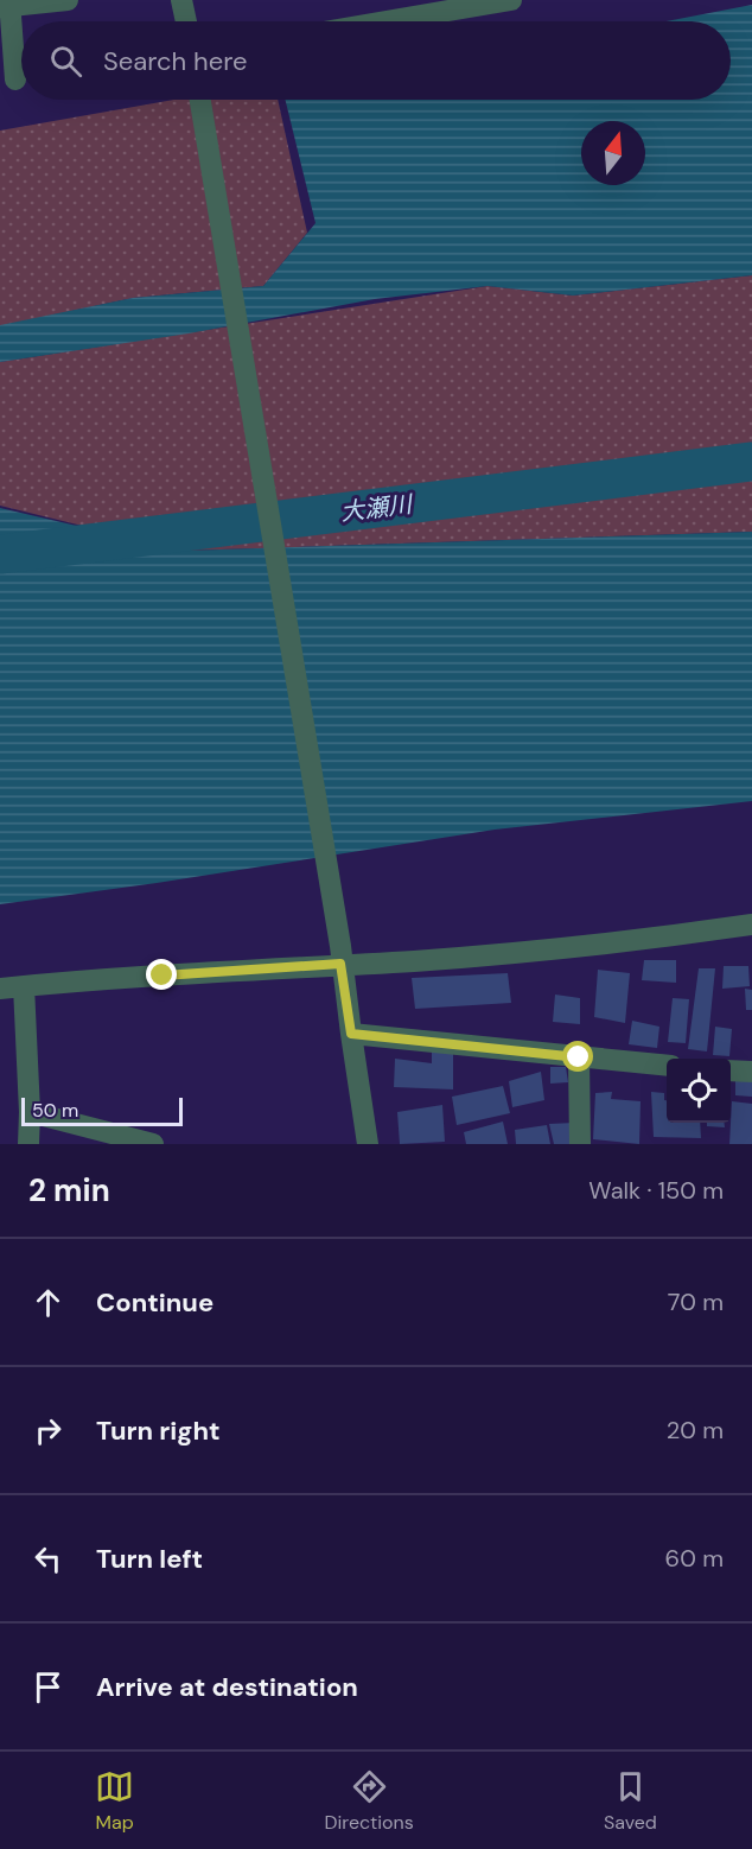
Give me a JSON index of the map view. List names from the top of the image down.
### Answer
{
  "water": ["大瀬川"],
  "scale_bar": "50 m",
  "north": "top",
  "page": {
    "search": "Search here",
    "scale": "50 m",
    "heading": ["2 min", "Walk · 150 m"],
    "list": [
      ["Continue", "70 m"],
      ["Turn right", "20 m"],
      ["Turn left", "60 m"],
      "Arrive at destination"
    ],
    "nav": ["Map", "Directions", "Saved"]
  }
}
